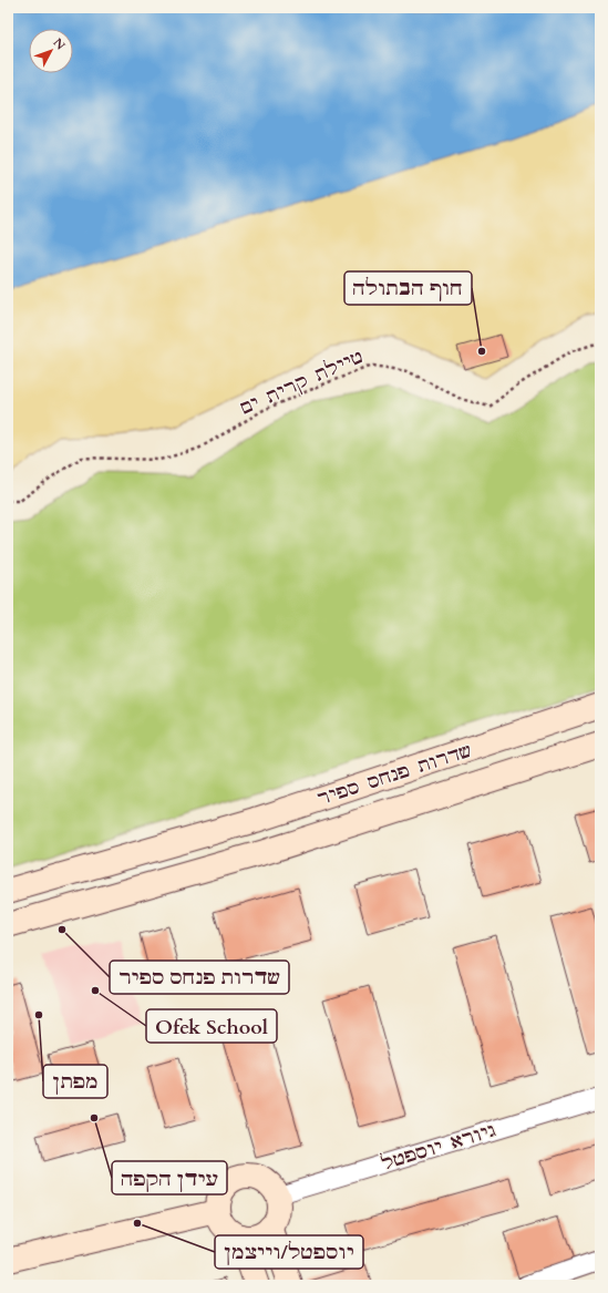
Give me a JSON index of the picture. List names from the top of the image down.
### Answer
{
  "streets": {
    "street": ["שדרות פנחס ספיר", "גיורא יוספטל"],
    "path": ["טיילת קרית ים"]
  },
  "places": [
    "חוף הבתולה",
    "שדרות פנחס ספיר",
    "Ofek School",
    "מפתן",
    "עידן הקפה",
    "יוספטל/וייצמן"
  ],
  "north": "top right"
}
